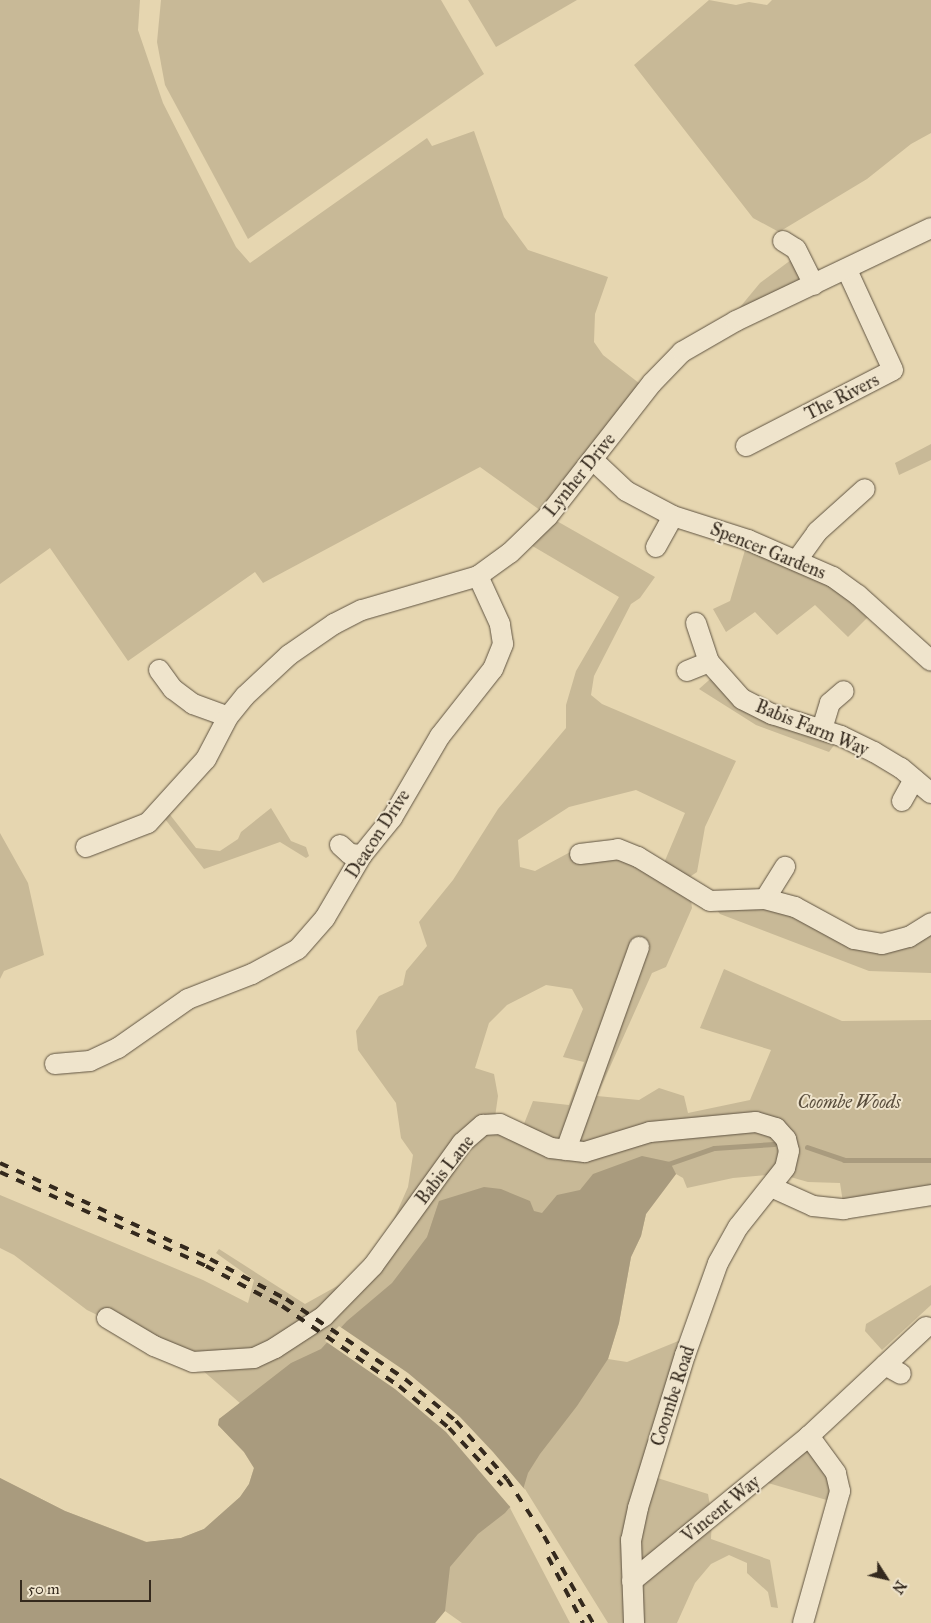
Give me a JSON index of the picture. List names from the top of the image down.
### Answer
{
  "streets": {
    "street": [
      "The Rivers",
      "Lynher Drive",
      "Spencer Gardens",
      "Babis Farm Way",
      "Deacon Drive",
      "Babis Lane",
      "Coombe Road",
      "Vincent Way"
    ]
  },
  "crossings": [
    ["The Rivers", "Lynher Drive"],
    ["Lynher Drive", "Spencer Gardens"],
    ["Lynher Drive", "Deacon Drive"],
    ["Babis Lane", "Coombe Road"],
    ["Coombe Road", "Vincent Way"]
  ],
  "parks": ["Coombe Woods"],
  "scale_bar": "50 m",
  "north": "bottom right"
}
